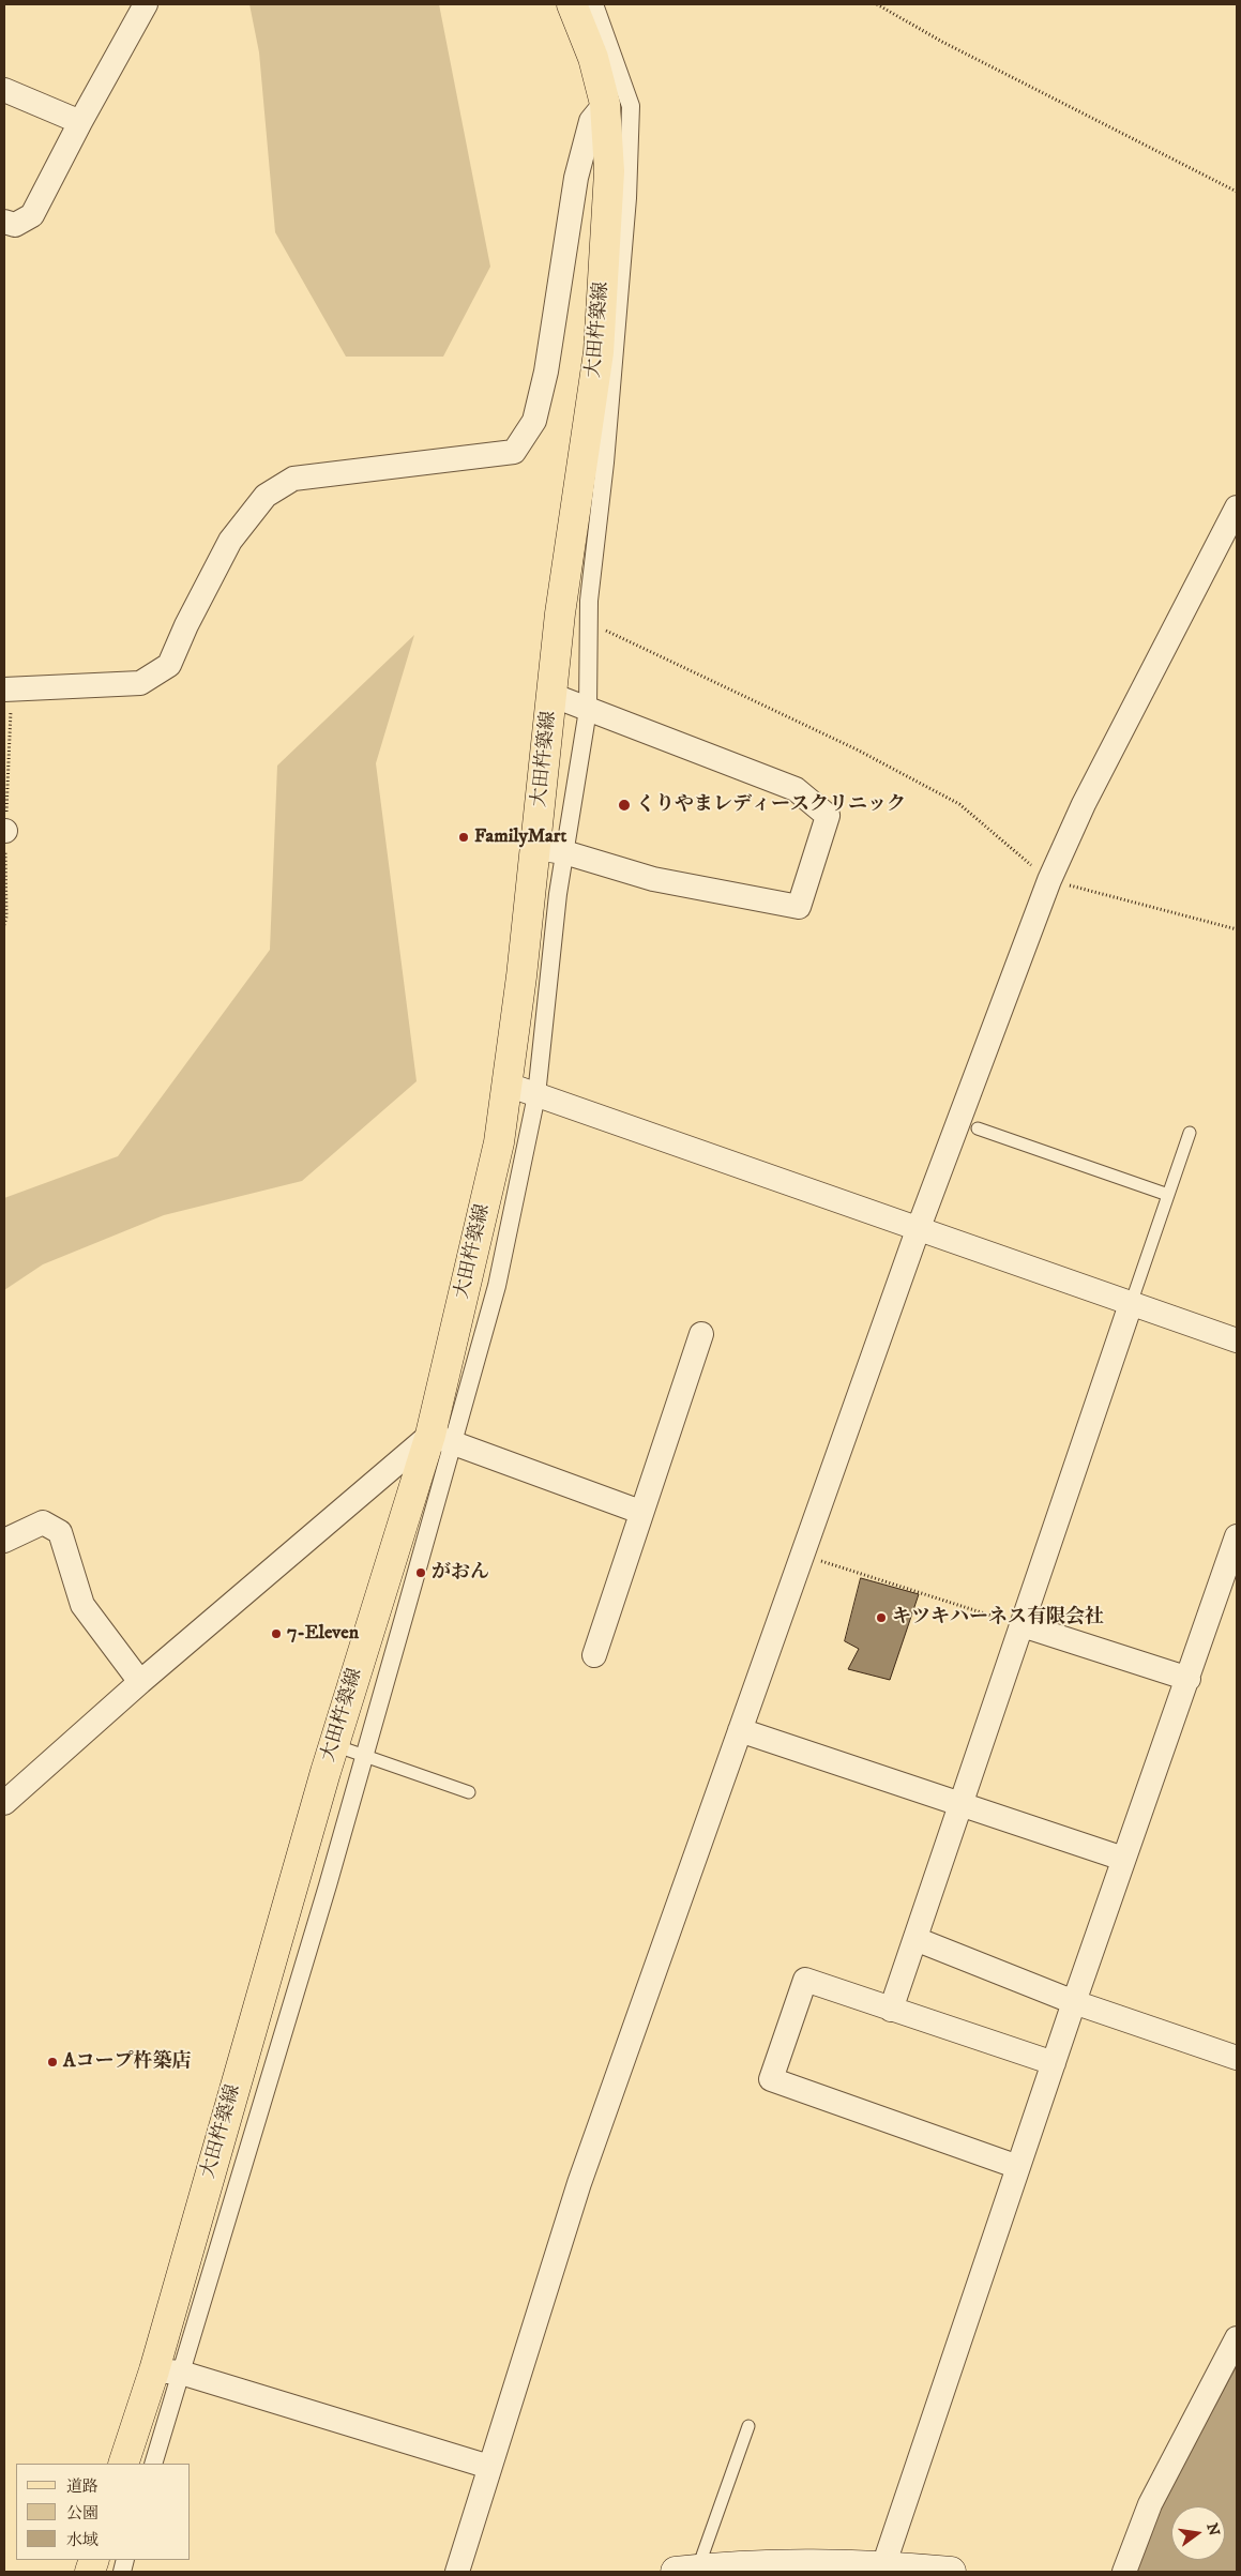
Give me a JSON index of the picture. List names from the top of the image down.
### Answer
{
  "streets": {
    "main road": ["大田杵築線"]
  },
  "places": [
    "くりやまレディースクリニック",
    "FamilyMart",
    "がおん",
    "キツキハーネス有限会社",
    "7-Eleven",
    "Aコープ杵築店"
  ],
  "legend": ["道路", "公園", "水域"],
  "north": "right"
}
